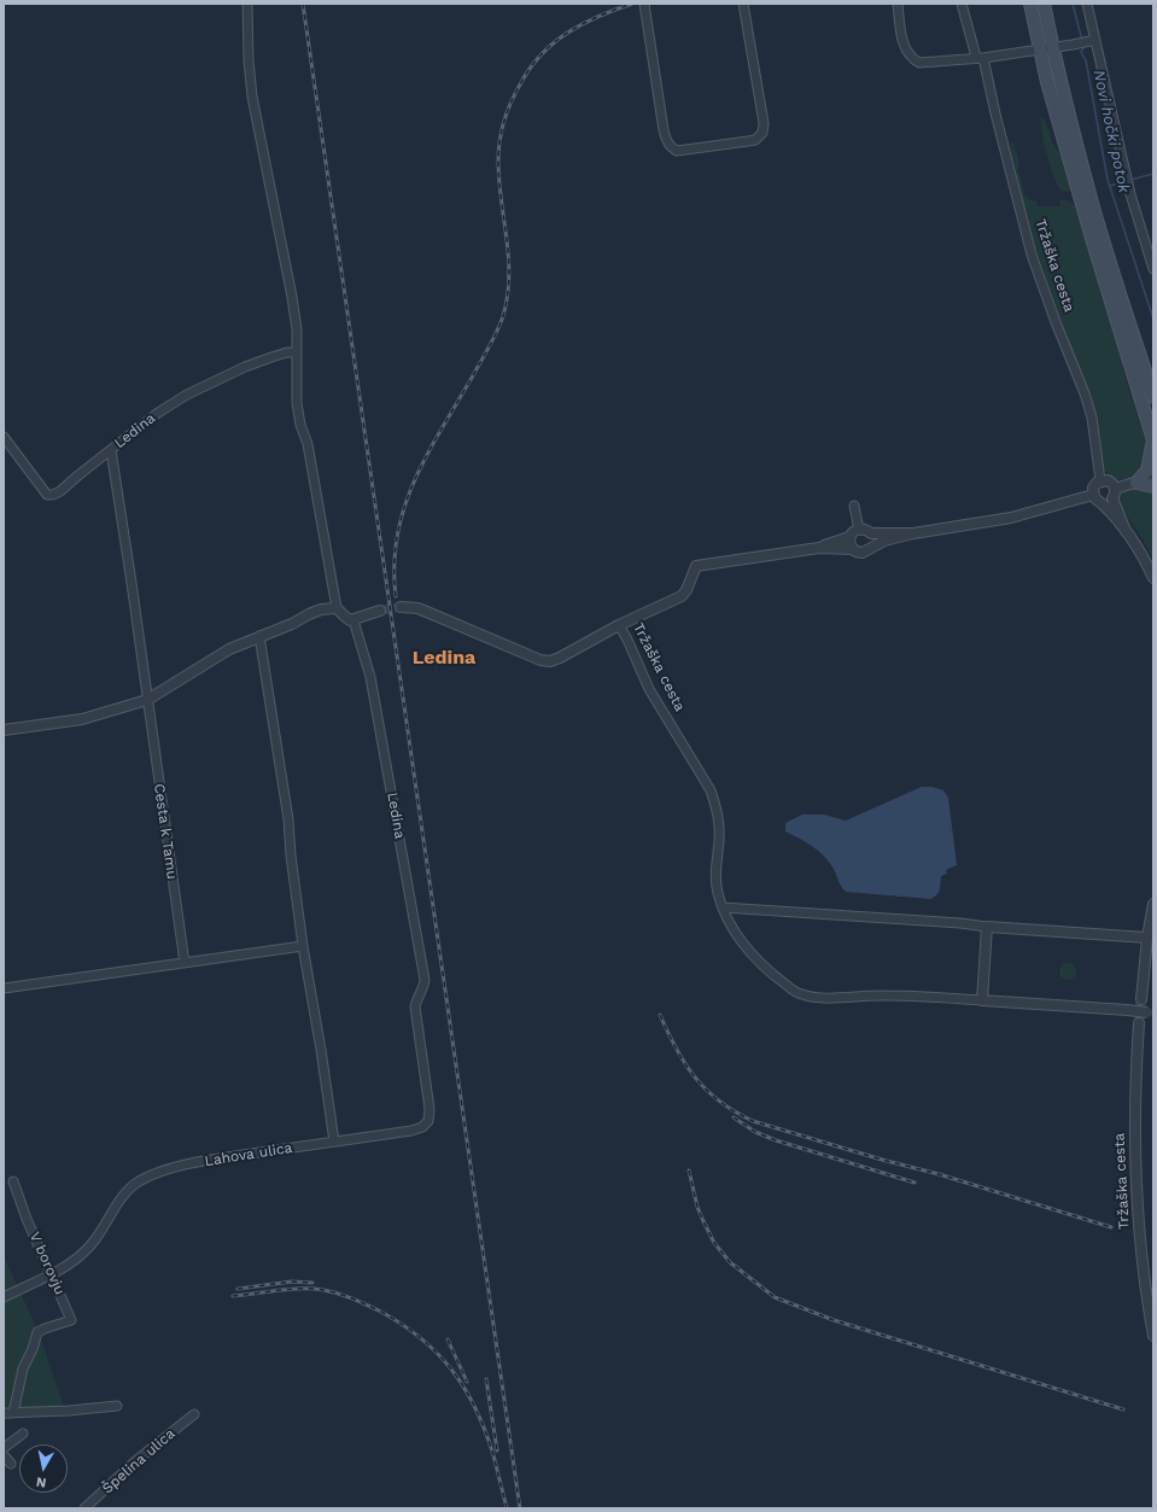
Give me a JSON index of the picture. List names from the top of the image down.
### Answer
{
  "streets": {
    "street": [
      "Tržaška cesta",
      "Ledina",
      "Cesta k Tamu",
      "Lahova ulica",
      "V borovju",
      "Špelina ulica"
    ]
  },
  "crossings": [
    ["Ledina", "Cesta k Tamu"],
    ["Ledina", "Lahova ulica"],
    ["Lahova ulica", "V borovju"]
  ],
  "districts": ["Ledina"],
  "water": ["Novi hočki potok"],
  "north": "bottom"
}
